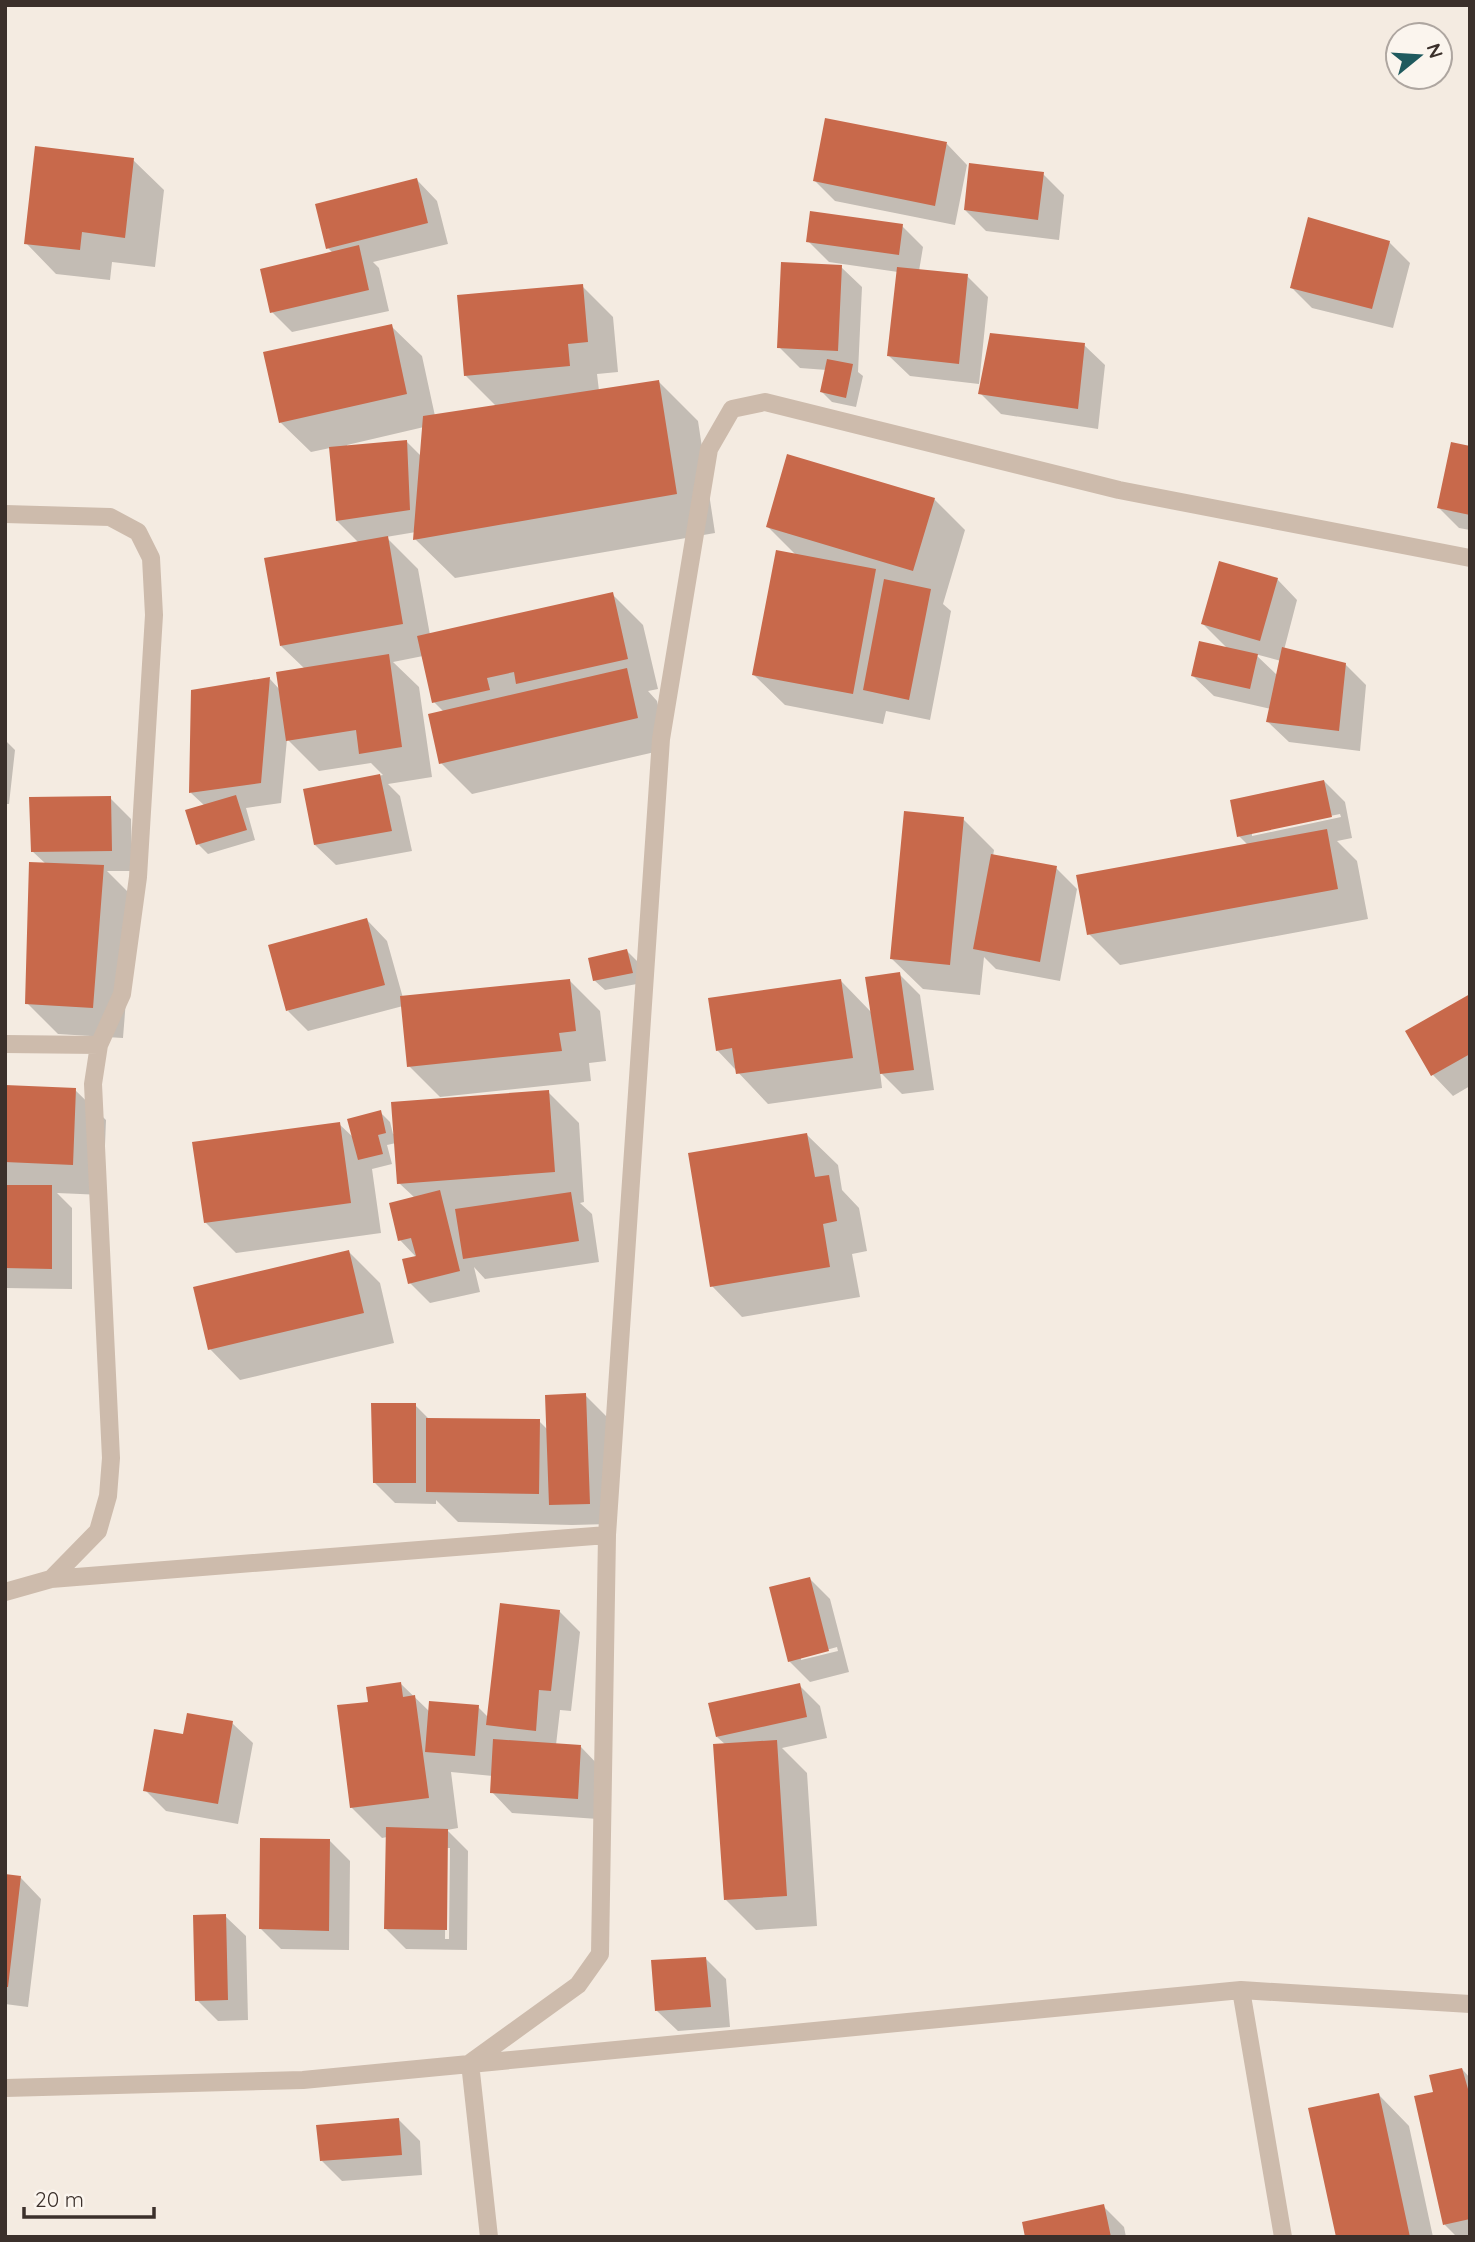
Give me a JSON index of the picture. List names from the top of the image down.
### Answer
{
  "scale_bar": "20 m",
  "north": "right"
}
